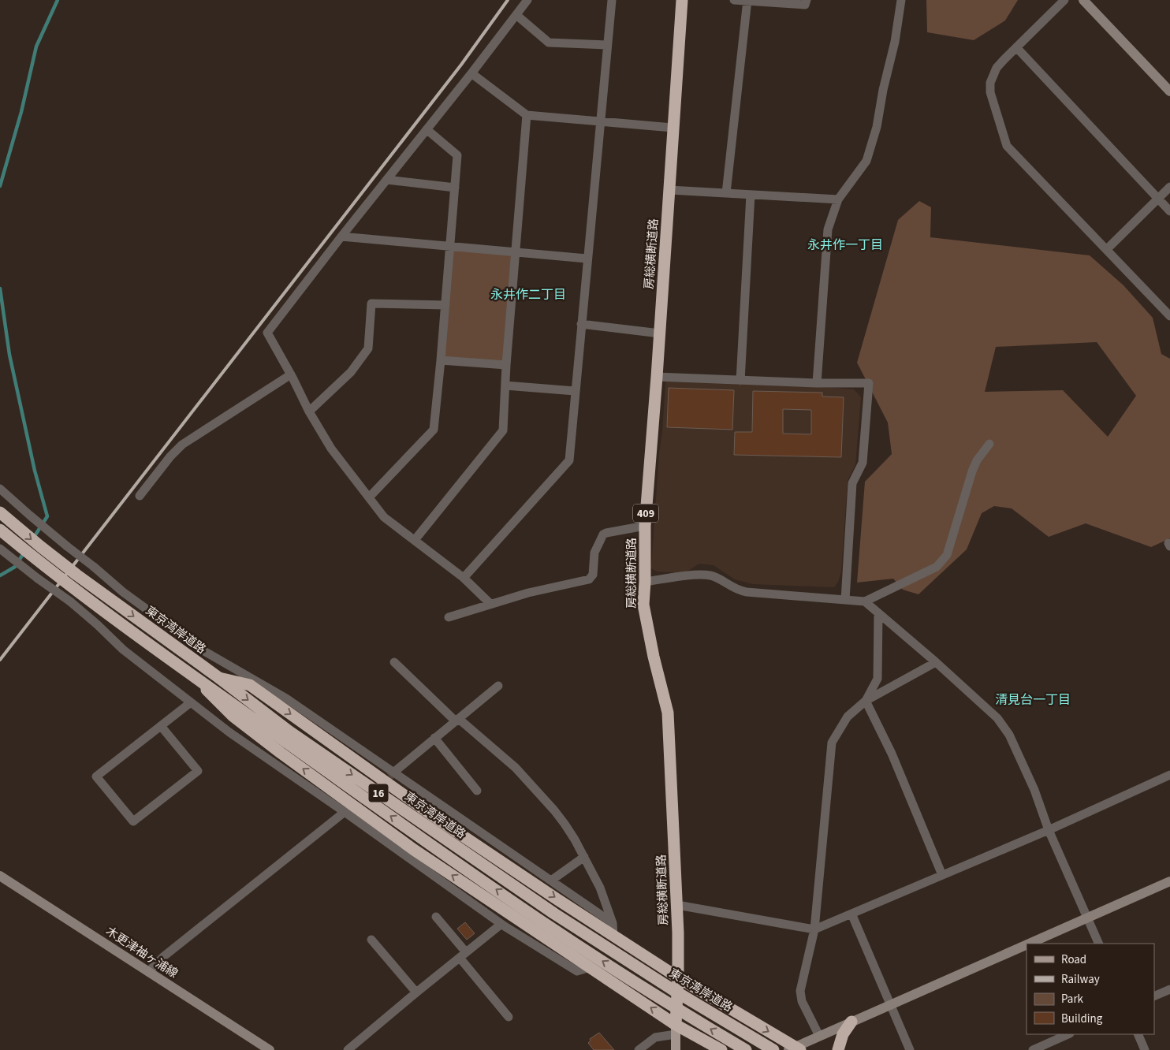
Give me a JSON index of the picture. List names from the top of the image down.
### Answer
{
  "streets": {
    "highway": [
      "房総横断道路",
      "409",
      "東京湾岸道路",
      "16"
    ],
    "street": ["木更津袖ヶ浦線"]
  },
  "crossings": [
    ["房総横断道路", "16"],
    ["東京湾岸道路", "16"]
  ],
  "districts": ["永井作一丁目", "永井作二丁目", "清見台一丁目"],
  "legend": [
    "Road",
    "Railway",
    "Park",
    "Building"
  ]
}
